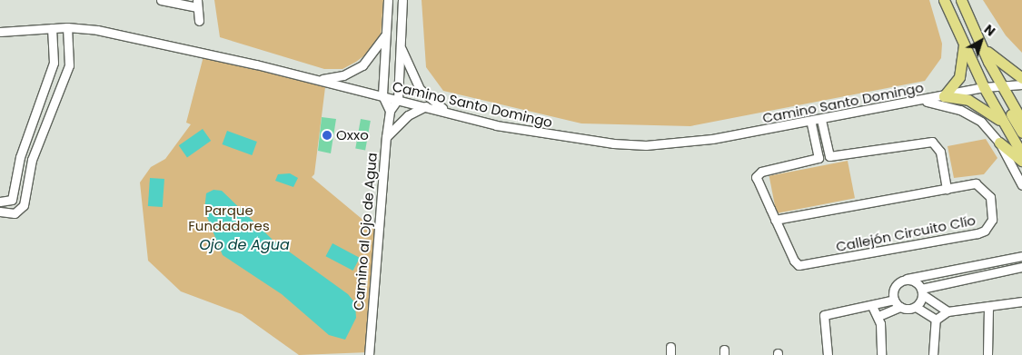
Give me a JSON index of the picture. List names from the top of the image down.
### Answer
{
  "streets": {
    "street": ["Camino Santo Domingo", "Camino al Ojo de Agua", "Callejón Circuito Clío"]
  },
  "crossings": [
    ["Camino Santo Domingo", "Camino al Ojo de Agua"],
    ["Camino Santo Domingo", "Callejón Circuito Clío"]
  ],
  "water": ["Ojo de Agua"],
  "parks": ["Parque Fundadores"],
  "places": ["Oxxo"],
  "north": "top right"
}
